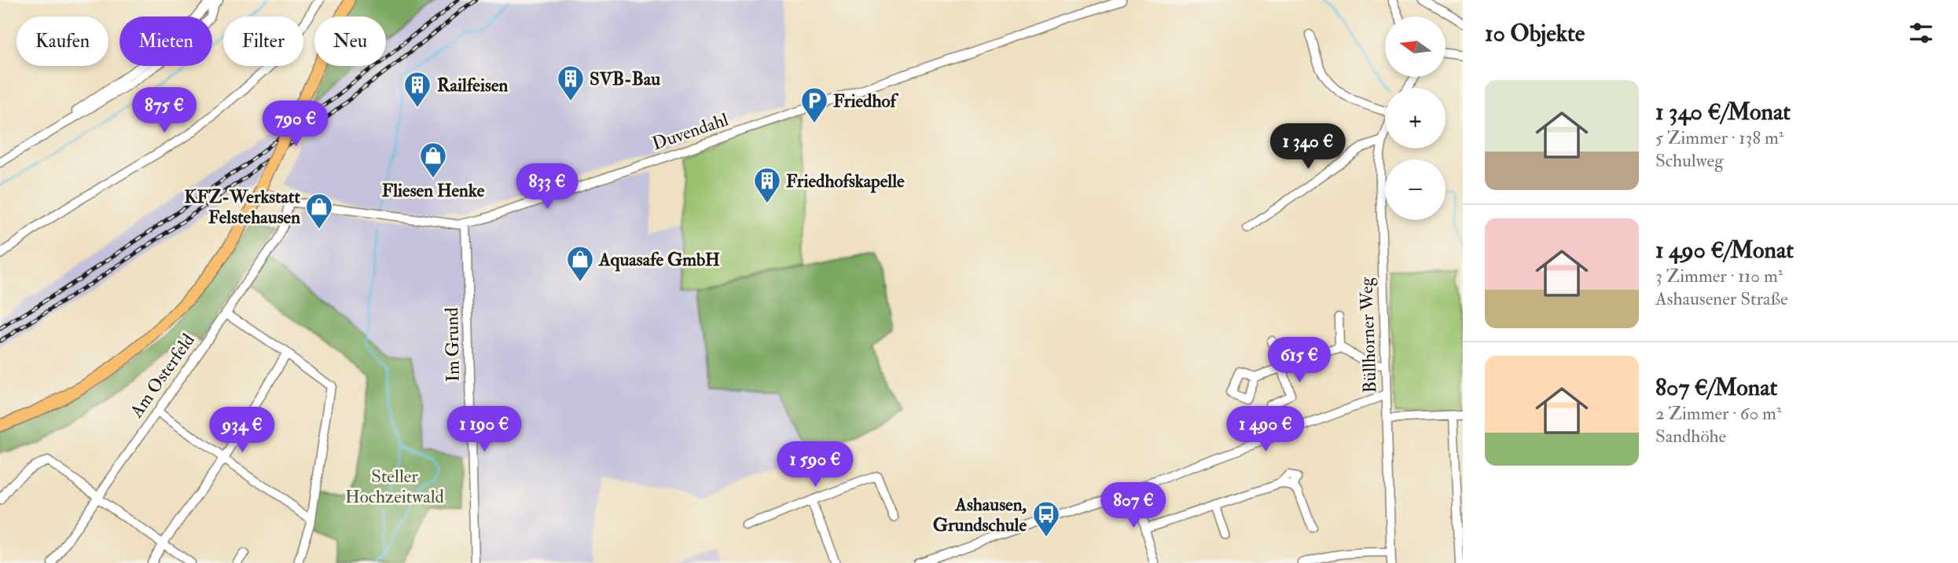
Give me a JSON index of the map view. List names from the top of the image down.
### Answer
{
  "streets": {
    "street": [
      "Duvendahl",
      "Büllhorner Weg",
      "Im Grund",
      "Am Osterfeld"
    ]
  },
  "crossings": [
    ["Duvendahl", "Im Grund"],
    ["Duvendahl", "Am Osterfeld"]
  ],
  "parks": ["Steller Hochzeitwald"],
  "places": {
    "building": ["SVB-Bau", "Railfeisen", "Friedhofskapelle"],
    "parking": ["Friedhof"],
    "shop": ["Fliesen Henke", "KFZ-Werkstatt Felstehausen", "Aquasafe GmbH"],
    "bus stop": ["Ashausen, Grundschule"]
  },
  "north": "left",
  "page": {
    "heading": "10 Objekte",
    "map_buttons": ["+", "−"],
    "chip": [
      "Kaufen",
      "Mieten",
      "Filter",
      "Neu"
    ],
    "list": [
      {
        "name": "1 340 €/Monat",
        "note": "5 Zimmer · 138 m² · Schulweg"
      },
      {
        "name": "1 490 €/Monat",
        "note": "3 Zimmer · 110 m² · Ashausener Straße"
      },
      {
        "name": "807 €/Monat",
        "note": "2 Zimmer · 60 m² · Sandhöhe"
      }
    ],
    "price": [
      "875 €",
      "790 €",
      "1 340 €",
      "833 €",
      "615 €",
      "1 190 €",
      "1 490 €",
      "934 €",
      "1 590 €",
      "807 €"
    ]
  }
}
